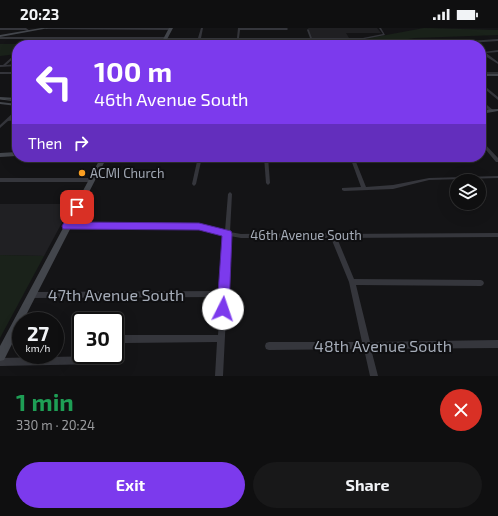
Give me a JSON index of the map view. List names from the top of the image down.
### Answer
{
  "streets": {
    "street": ["46th Avenue South", "47th Avenue South", "48th Avenue South"]
  },
  "places": ["ACMI Church"],
  "page": {
    "status": "20:23",
    "turn": ["100 m", "46th Avenue South"],
    "then": "Then",
    "speed": "27 km/h",
    "limit": "30",
    "heading": ["1 min", "330 m · 20:24"],
    "buttons": ["Exit", "Share"]
  }
}
